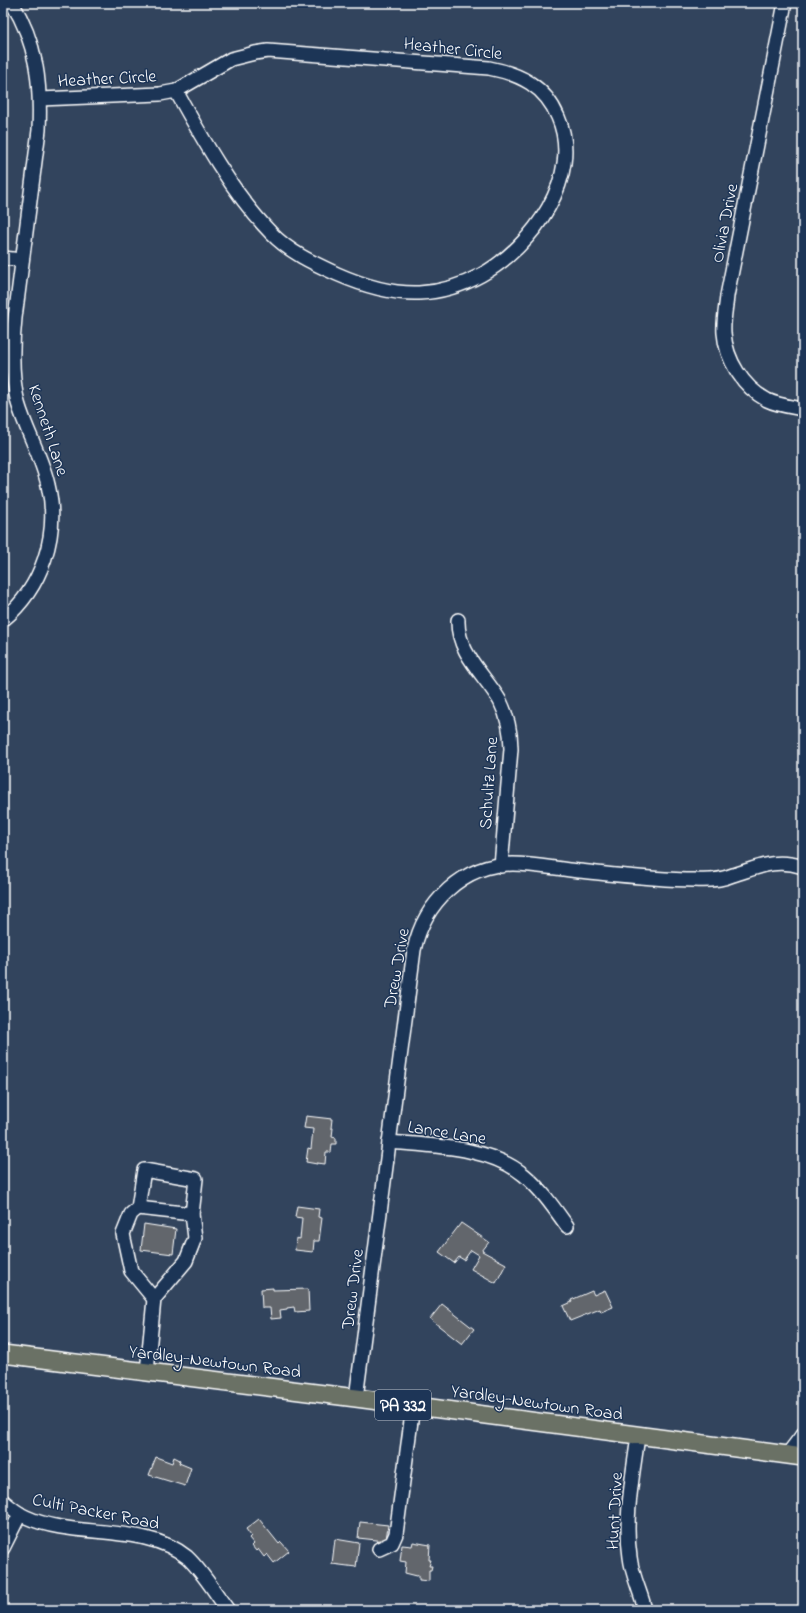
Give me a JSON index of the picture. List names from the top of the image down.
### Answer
{
  "streets": {
    "main road": ["Yardley-Newtown Road", "PA 332"],
    "street": [
      "Heather Circle",
      "Olivia Drive",
      "Kenneth Lane",
      "Schultz Lane",
      "Drew Drive",
      "Lance Lane",
      "Culti Packer Road",
      "Hunt Drive"
    ]
  },
  "crossings": [
    ["Heather Circle", "Kenneth Lane"],
    ["Schultz Lane", "Drew Drive"],
    ["Drew Drive", "Lance Lane"],
    ["Drew Drive", "Yardley-Newtown Road"],
    ["Yardley-Newtown Road", "Hunt Drive"]
  ]
}
